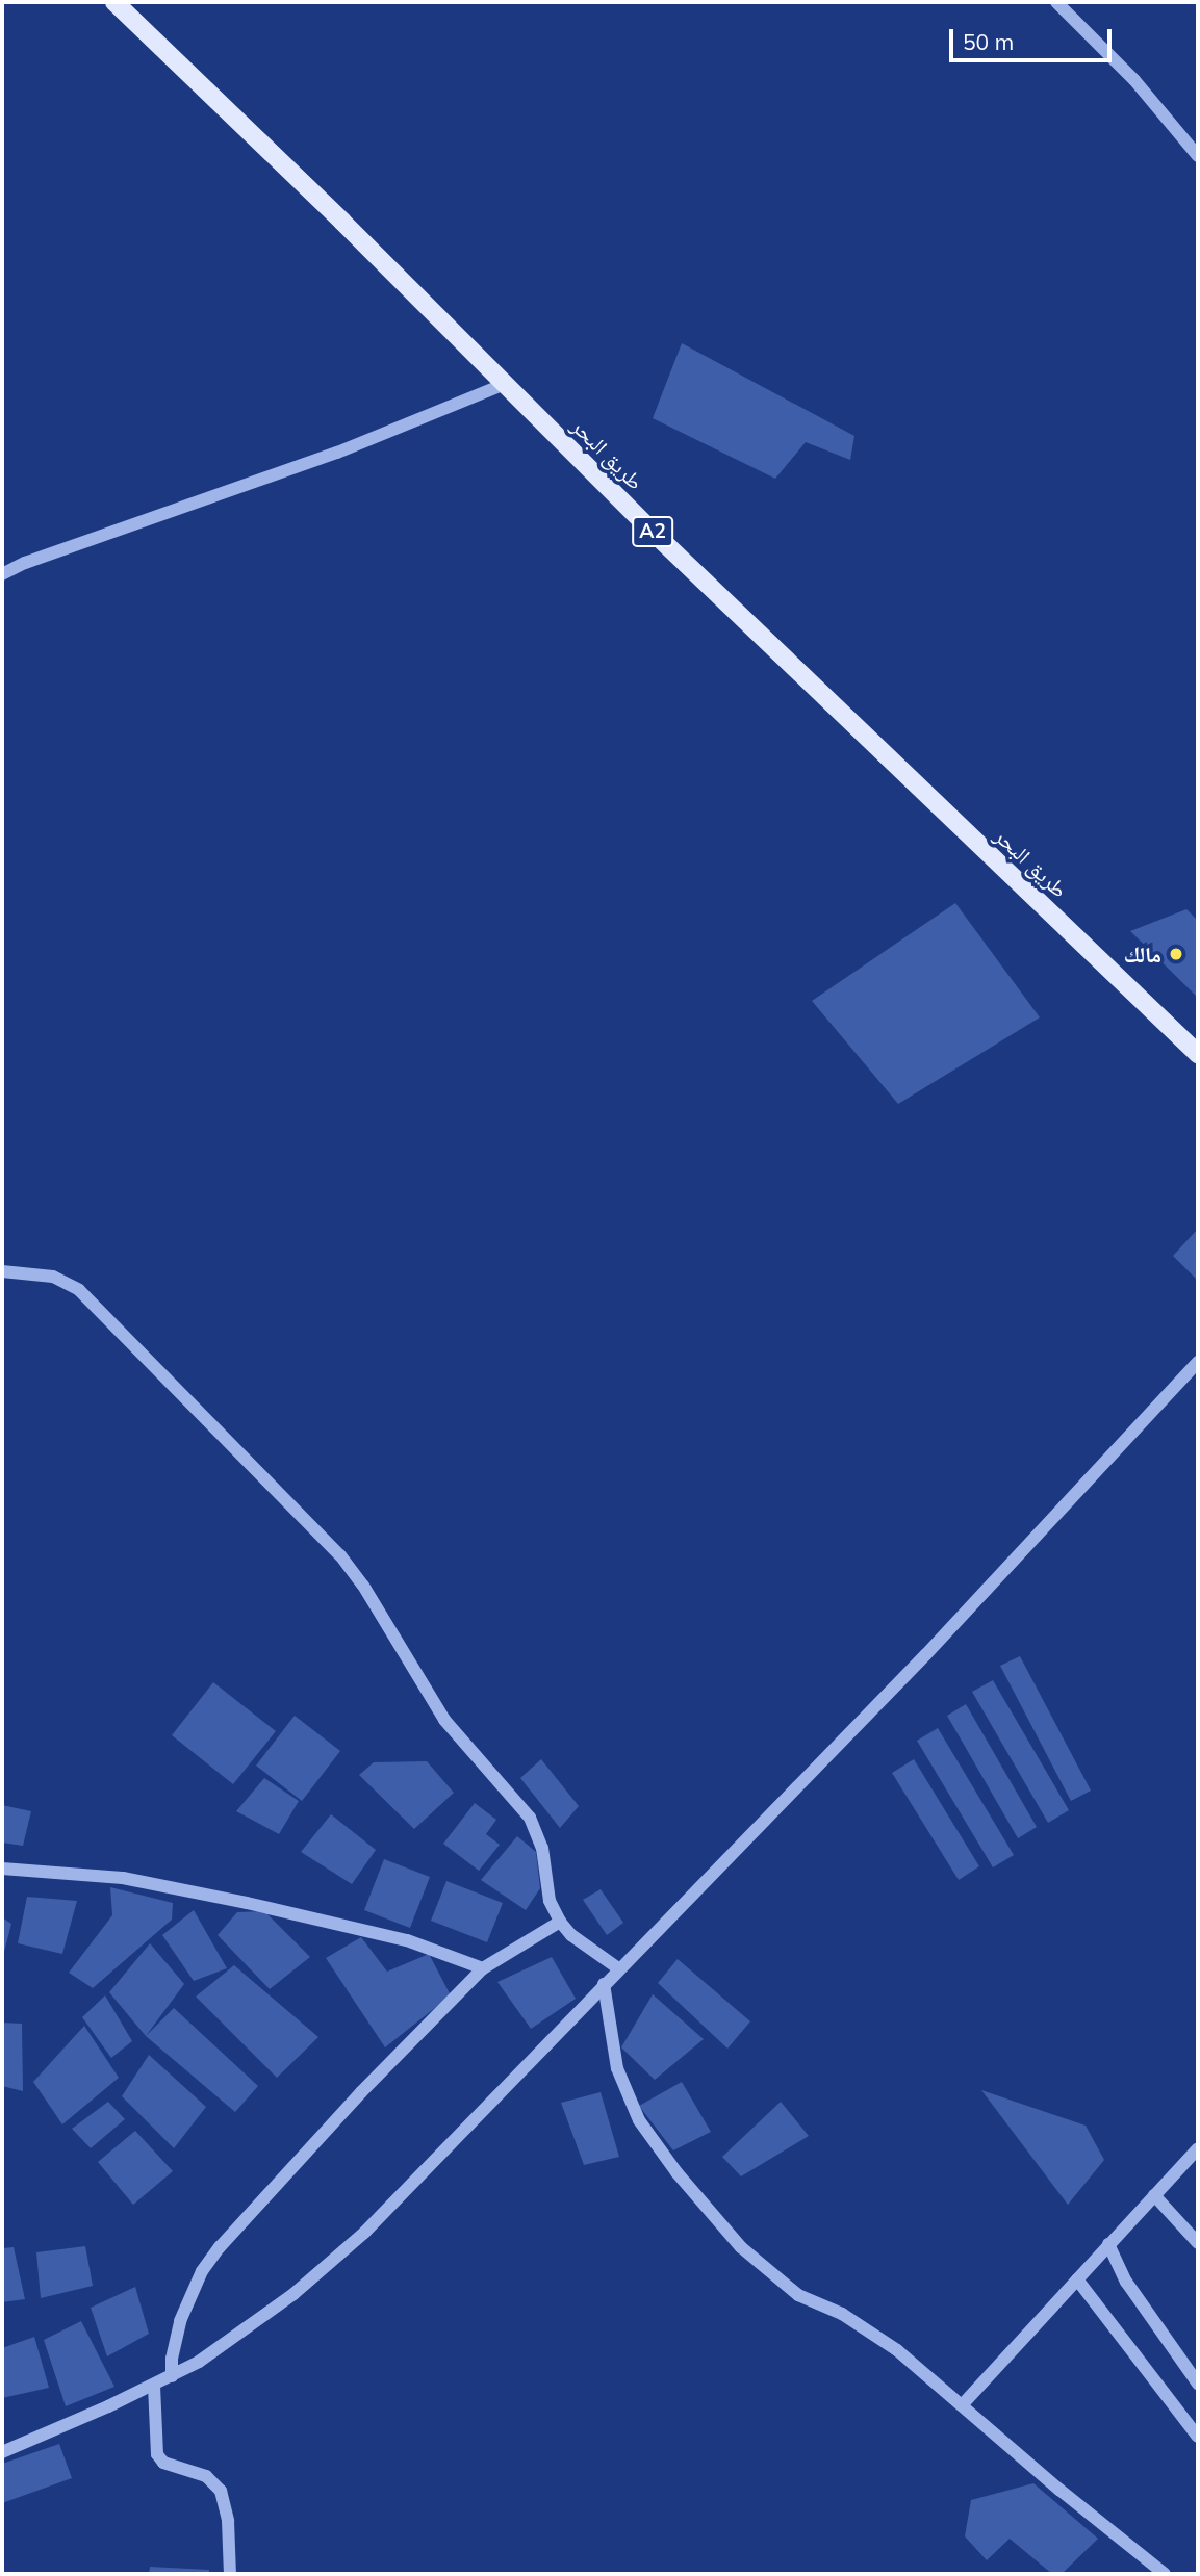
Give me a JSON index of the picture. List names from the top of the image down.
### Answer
{
  "streets": {
    "main road": ["طريق البحر", "A2"]
  },
  "places": ["مالك"],
  "scale_bar": "50 m"
}
